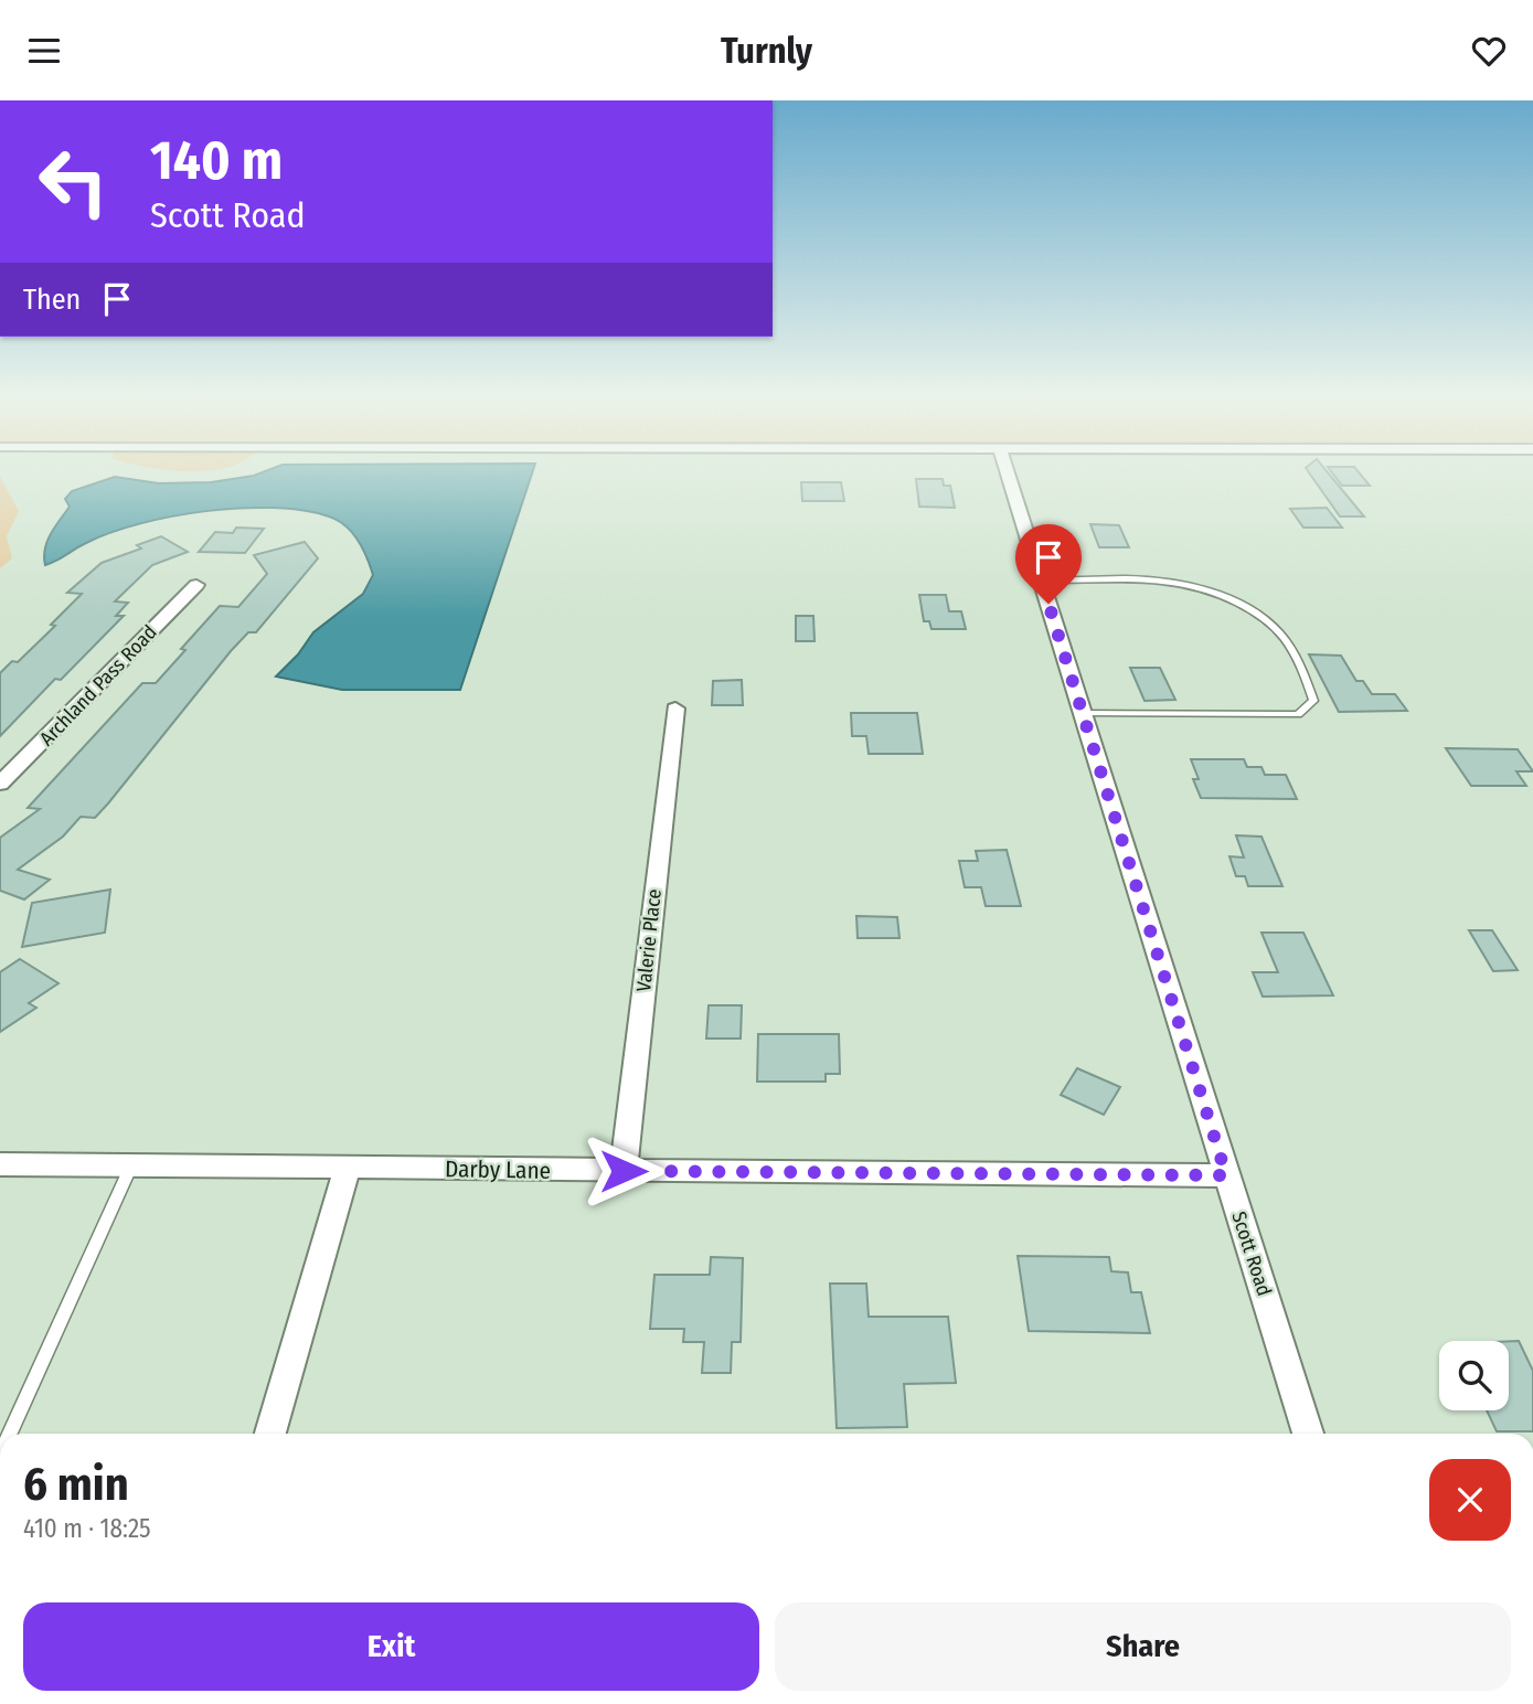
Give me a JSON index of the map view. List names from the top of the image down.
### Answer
{
  "streets": {
    "street": [
      "Archland Pass Road",
      "Valerie Place",
      "Darby Lane",
      "Scott Road"
    ]
  },
  "crossings": [
    ["Valerie Place", "Darby Lane"],
    ["Darby Lane", "Scott Road"]
  ],
  "page": {
    "header": "Turnly",
    "turn": ["140 m", "Scott Road"],
    "then": "Then",
    "heading": ["6 min", "410 m · 18:25"],
    "buttons": ["Exit", "Share"]
  }
}
